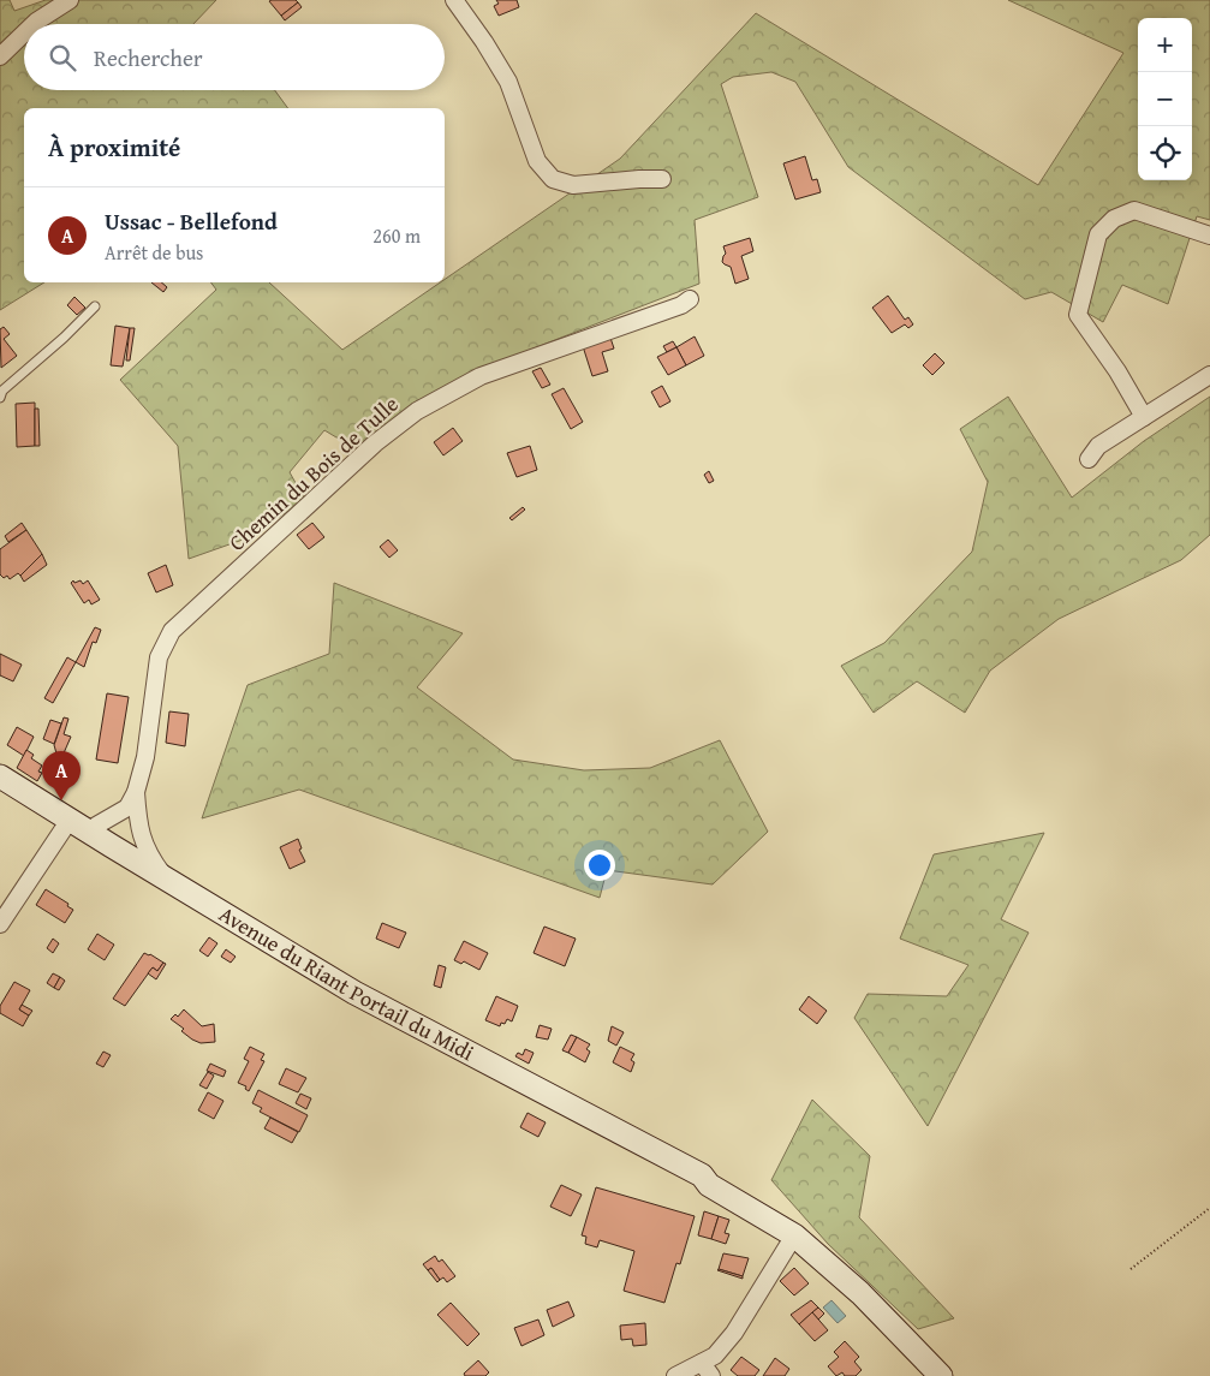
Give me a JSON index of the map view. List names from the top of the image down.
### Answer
{
  "streets": {
    "main road": ["Avenue du Riant Portail du Midi"],
    "street": ["Chemin du Bois de Tulle"]
  },
  "crossings": [
    ["Chemin du Bois de Tulle", "Avenue du Riant Portail du Midi"]
  ],
  "page": {
    "map_buttons": ["+", "−"],
    "search": "Rechercher",
    "heading": "À proximité",
    "list": [
      {
        "mark": "A",
        "name": "Ussac - Bellefond",
        "note": "Arrêt de bus",
        "value": "260 m"
      }
    ],
    "pins": "A"
  }
}
